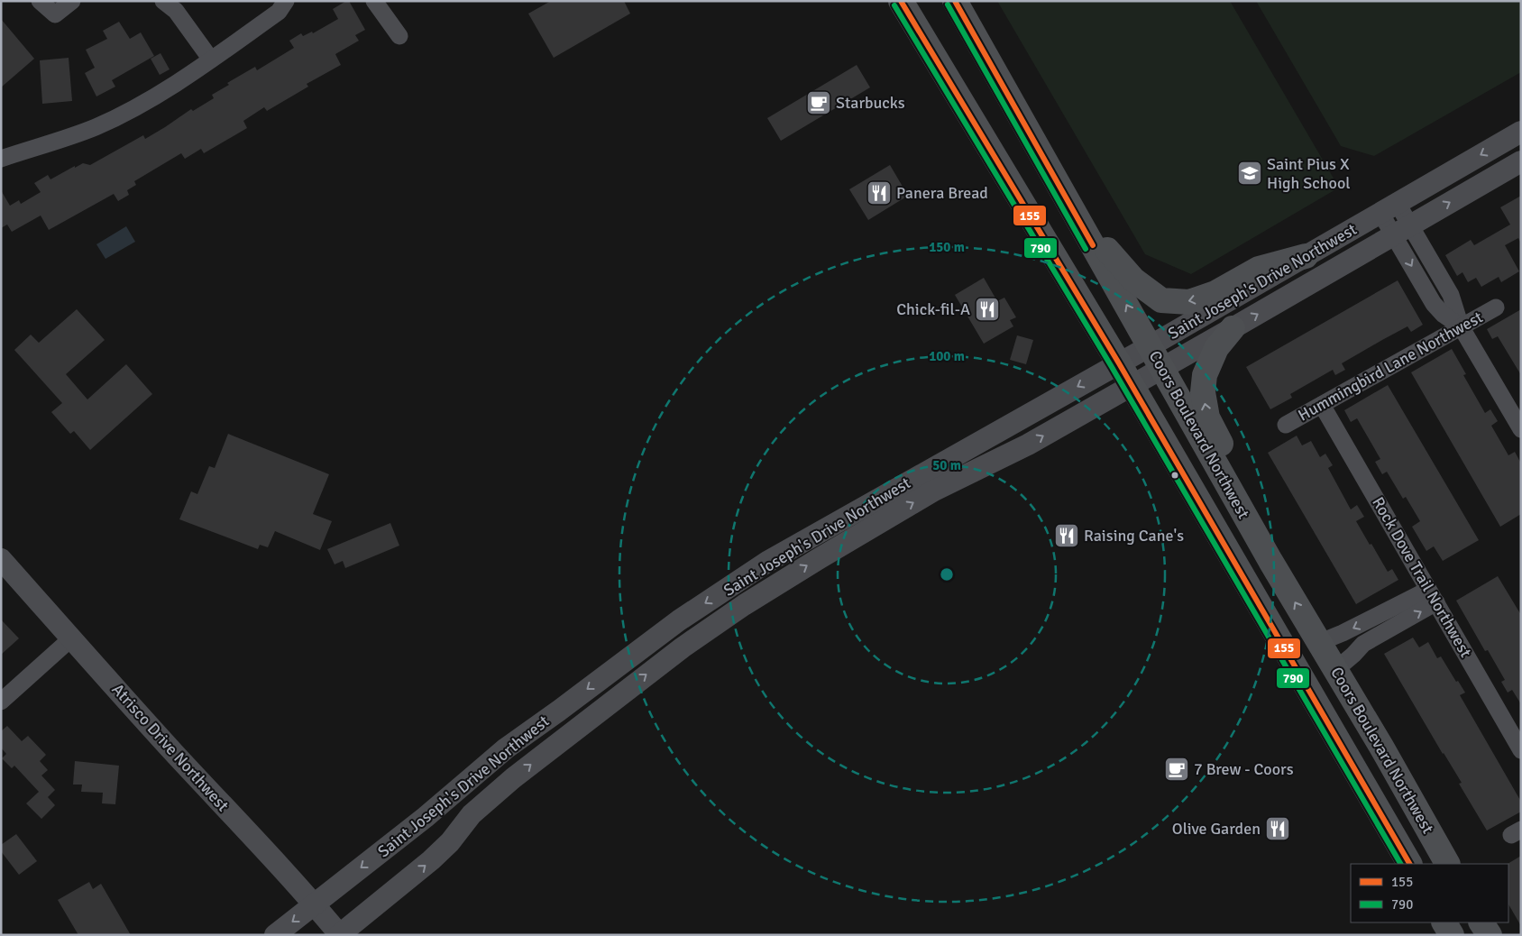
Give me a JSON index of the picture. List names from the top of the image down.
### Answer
{
  "streets": {
    "main road": ["Coors Boulevard Northwest"],
    "street": [
      "Saint Joseph's Drive Northwest",
      "Hummingbird Lane Northwest",
      "Rock Dove Trail Northwest",
      "Atrisco Drive Northwest"
    ]
  },
  "crossings": [
    ["Saint Joseph's Drive Northwest", "Coors Boulevard Northwest"],
    ["Saint Joseph's Drive Northwest", "Atrisco Drive Northwest"],
    ["Hummingbird Lane Northwest", "Rock Dove Trail Northwest"]
  ],
  "places": {
    "cafe": ["Starbucks", "7 Brew - Coors"],
    "school or university": ["Saint Pius X High School"],
    "restaurant": [
      "Panera Bread",
      "Chick-fil-A",
      "Raising Cane's",
      "Olive Garden"
    ]
  },
  "lines": ["transit line 155", "transit line 790"],
  "legend": ["155", "790"],
  "rings": ["150 m", "100 m", "50 m"]
}
